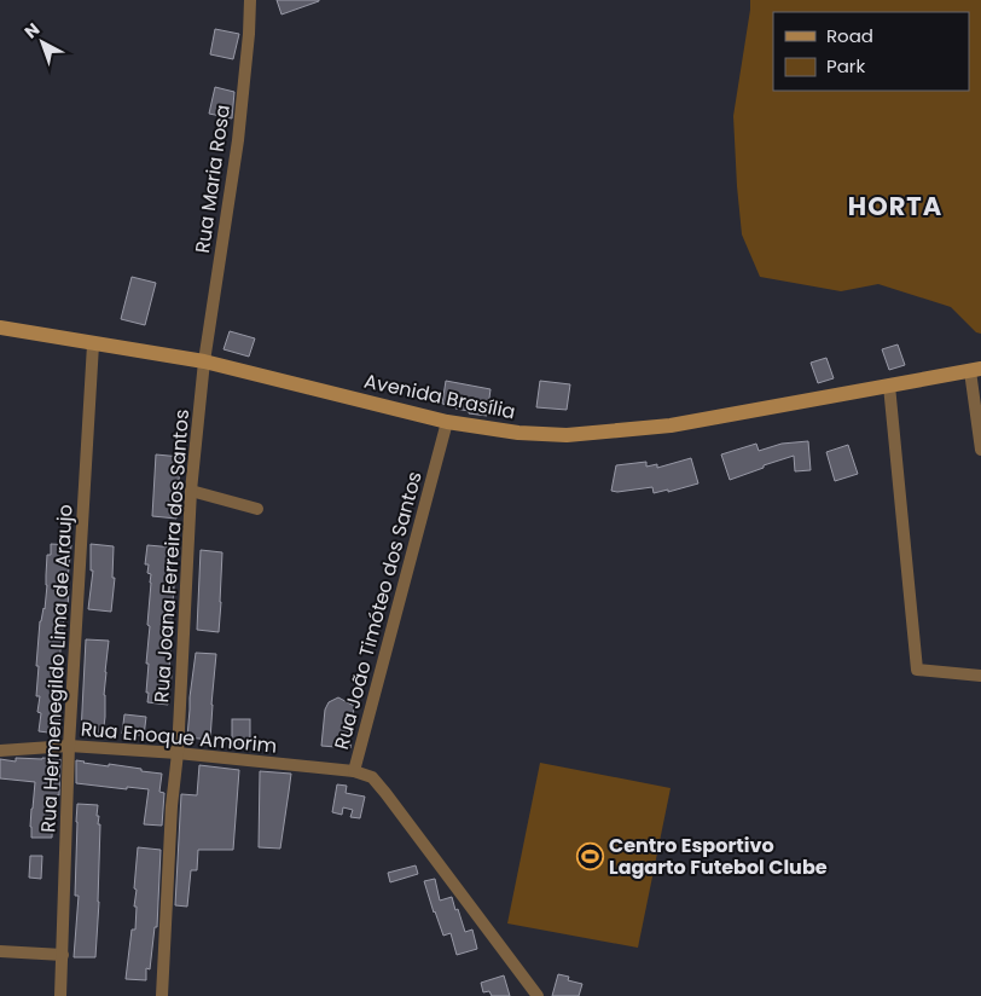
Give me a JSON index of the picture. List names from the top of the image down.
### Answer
{
  "streets": {
    "main road": ["Avenida Brasília"],
    "street": [
      "Rua Maria Rosa",
      "Rua Joana Ferreira dos Santos",
      "Rua João Timóteo dos Santos",
      "Rua Hermenegildo Lima de Araujo",
      "Rua Enoque Amorim"
    ]
  },
  "crossings": [
    ["Rua Maria Rosa", "Avenida Brasília"],
    ["Rua Maria Rosa", "Rua Joana Ferreira dos Santos"],
    ["Avenida Brasília", "Rua Joana Ferreira dos Santos"],
    ["Avenida Brasília", "Rua João Timóteo dos Santos"],
    ["Avenida Brasília", "Rua Hermenegildo Lima de Araujo"],
    ["Rua Joana Ferreira dos Santos", "Rua Enoque Amorim"],
    ["Rua João Timóteo dos Santos", "Rua Enoque Amorim"],
    ["Rua Hermenegildo Lima de Araujo", "Rua Enoque Amorim"]
  ],
  "districts": ["HORTA"],
  "places": {
    "sports": ["Centro Esportivo Lagarto Futebol Clube"]
  },
  "legend": ["Road", "Park"],
  "north": "top left"
}
